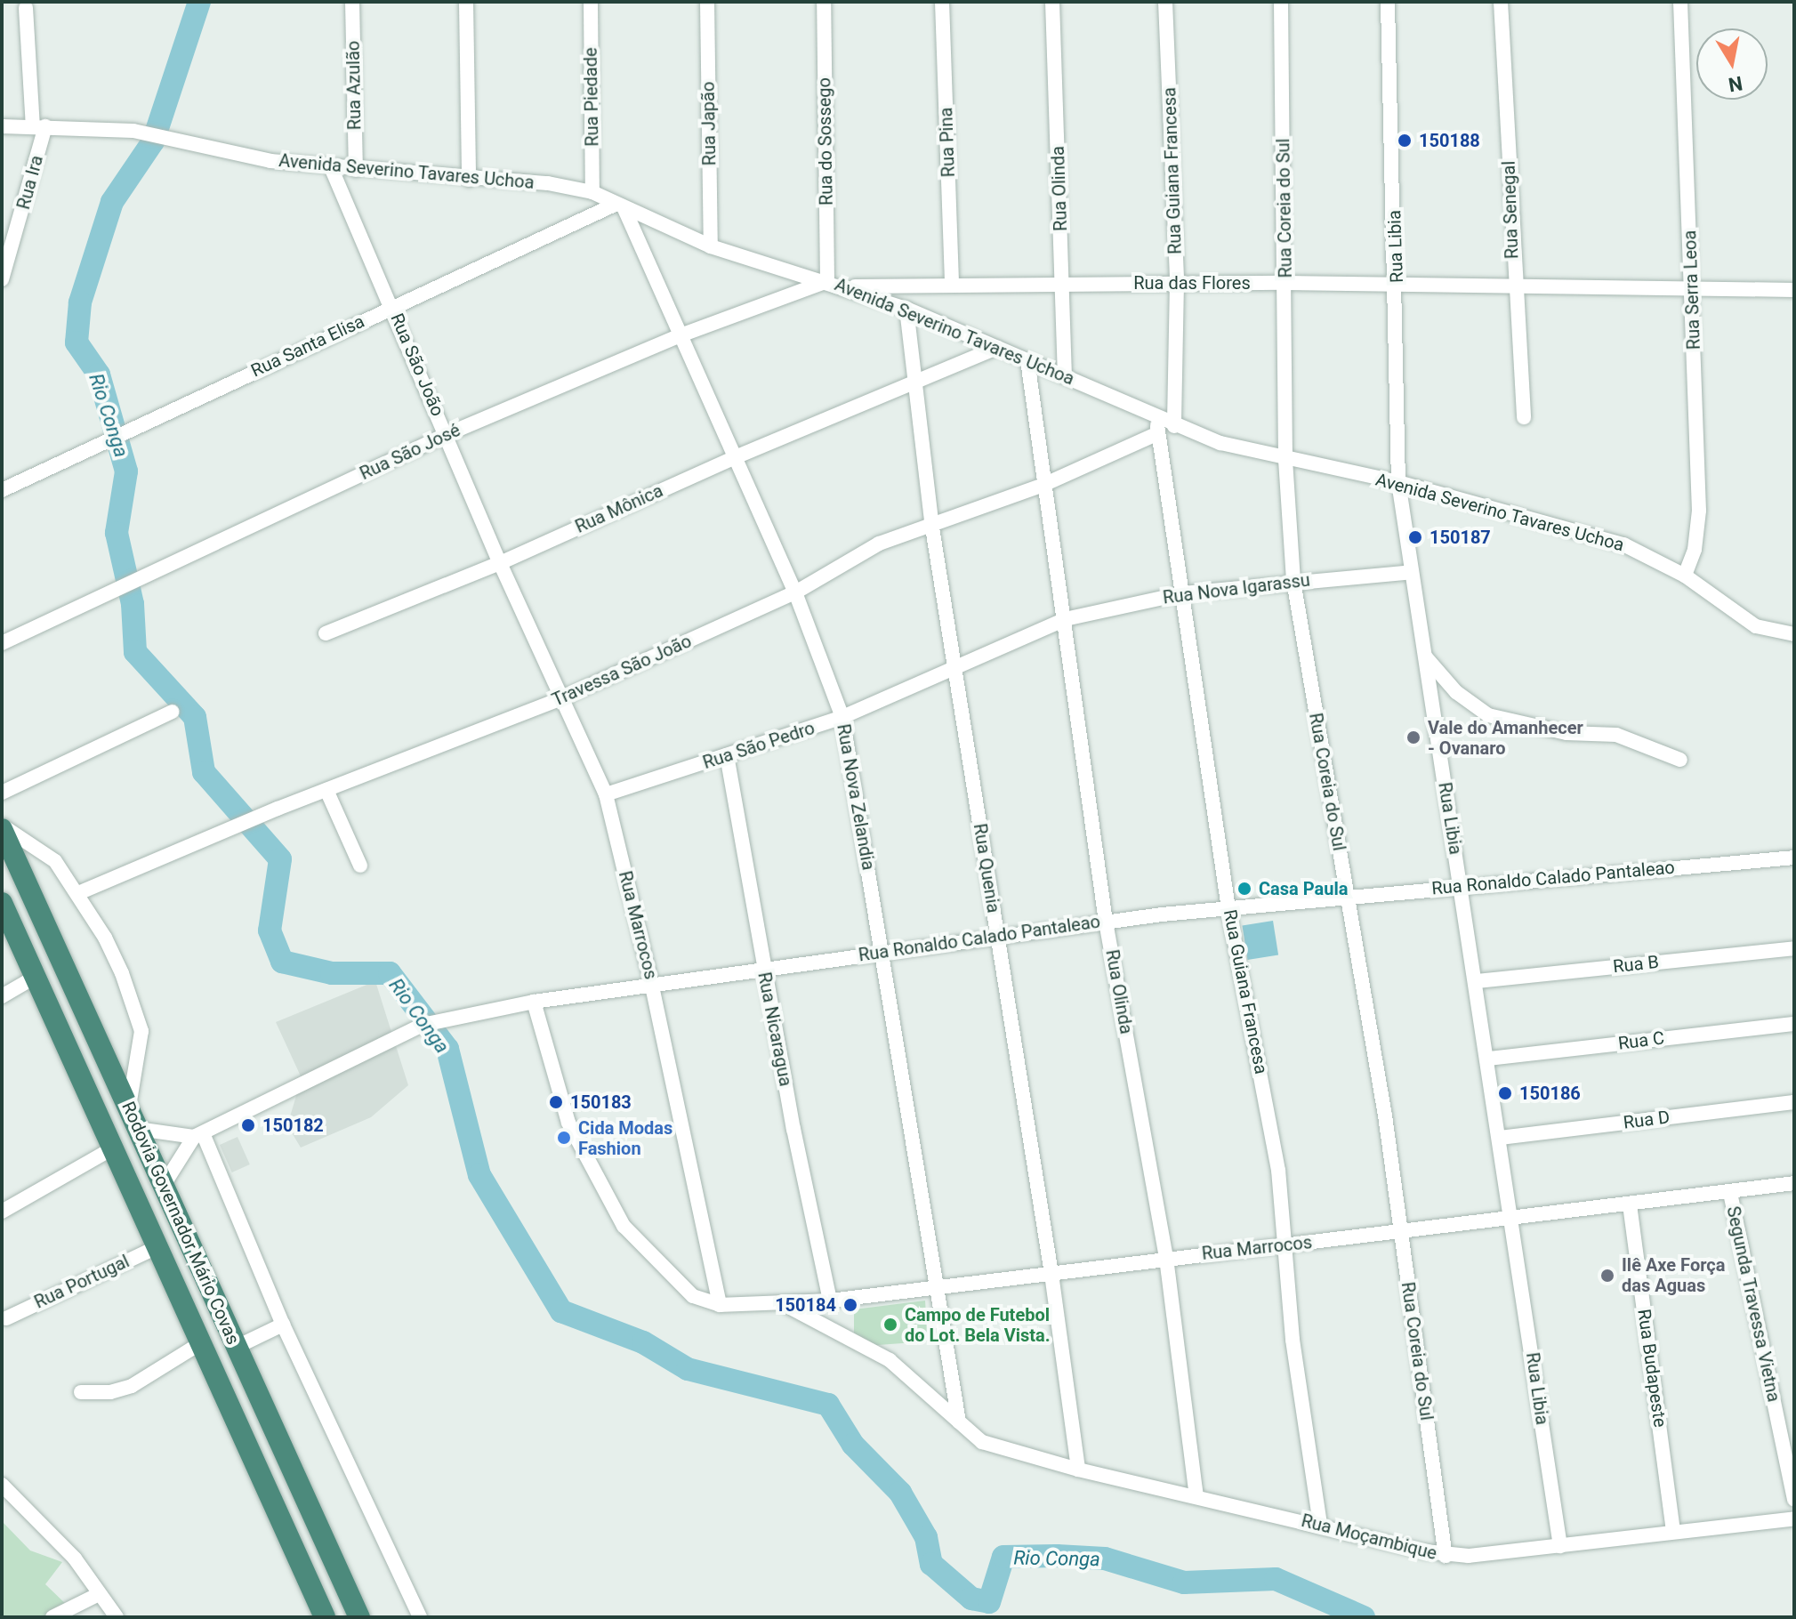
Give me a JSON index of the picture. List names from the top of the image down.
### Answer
{
  "streets": {
    "highway": ["Rodovia Governador Mário Covas"],
    "street": [
      "Rua Azulão",
      "Rua Piedade",
      "Rua Japão",
      "Rua do Sossego",
      "Rua Pina",
      "Rua Guiana Francesa",
      "Avenida Severino Tavares Uchoa",
      "Rua Ira",
      "Rua Olinda",
      "Rua Coreia do Sul",
      "Rua Senegal",
      "Rua Libia",
      "Rua das Flores",
      "Rua Serra Leoa",
      "Rua Santa Elisa",
      "Rua São João",
      "Rua São José",
      "Rua Mônica",
      "Rua Nova Igarassu",
      "Travessa São João",
      "Rua São Pedro",
      "Rua Nova Zelandia",
      "Rua Quenia",
      "Rua Ronaldo Calado Pantaleao",
      "Rua Marrocos",
      "Rua B",
      "Rua Nicaragua",
      "Rua C",
      "Rua D",
      "Rua Portugal",
      "Segunda Travessa Vietna",
      "Rua Budapeste",
      "Rua Moçambique"
    ]
  },
  "crossings": [
    ["Rua Azulão", "Avenida Severino Tavares Uchoa"],
    ["Rua Piedade", "Avenida Severino Tavares Uchoa"],
    ["Rua Japão", "Avenida Severino Tavares Uchoa"],
    ["Rua do Sossego", "Avenida Severino Tavares Uchoa"],
    ["Rua do Sossego", "Rua São José"],
    ["Rua Pina", "Rua das Flores"],
    ["Rua Guiana Francesa", "Avenida Severino Tavares Uchoa"],
    ["Rua Guiana Francesa", "Rua das Flores"],
    ["Rua Guiana Francesa", "Rua Nova Igarassu"],
    ["Rua Guiana Francesa", "Travessa São João"],
    ["Rua Guiana Francesa", "Rua Ronaldo Calado Pantaleao"],
    ["Rua Guiana Francesa", "Rua Marrocos"],
    ["Rua Guiana Francesa", "Rua Moçambique"],
    ["Avenida Severino Tavares Uchoa", "Rua Ira"],
    ["Avenida Severino Tavares Uchoa", "Rua Olinda"],
    ["Avenida Severino Tavares Uchoa", "Rua Coreia do Sul"],
    ["Avenida Severino Tavares Uchoa", "Rua Libia"],
    ["Avenida Severino Tavares Uchoa", "Rua das Flores"],
    ["Avenida Severino Tavares Uchoa", "Rua Serra Leoa"],
    ["Avenida Severino Tavares Uchoa", "Rua Santa Elisa"],
    ["Avenida Severino Tavares Uchoa", "Rua São João"],
    ["Avenida Severino Tavares Uchoa", "Rua São José"],
    ["Avenida Severino Tavares Uchoa", "Rua Mônica"],
    ["Avenida Severino Tavares Uchoa", "Rua Nova Zelandia"],
    ["Avenida Severino Tavares Uchoa", "Rua Quenia"],
    ["Rua Olinda", "Rua das Flores"],
    ["Rua Olinda", "Rua Nova Igarassu"],
    ["Rua Olinda", "Travessa São João"],
    ["Rua Olinda", "Rua São Pedro"],
    ["Rua Olinda", "Rua Ronaldo Calado Pantaleao"],
    ["Rua Olinda", "Rua Marrocos"],
    ["Rua Olinda", "Rua Moçambique"],
    ["Rua Coreia do Sul", "Rua das Flores"],
    ["Rua Coreia do Sul", "Rua Nova Igarassu"],
    ["Rua Coreia do Sul", "Rua Ronaldo Calado Pantaleao"],
    ["Rua Coreia do Sul", "Rua Marrocos"],
    ["Rua Coreia do Sul", "Rua Moçambique"],
    ["Rua Senegal", "Rua das Flores"],
    ["Rua Libia", "Rua das Flores"],
    ["Rua Libia", "Rua Nova Igarassu"],
    ["Rua Libia", "Rua Ronaldo Calado Pantaleao"],
    ["Rua Libia", "Rua Marrocos"],
    ["Rua Libia", "Rua B"],
    ["Rua Libia", "Rua C"],
    ["Rua Libia", "Rua D"],
    ["Rua Libia", "Rua Moçambique"],
    ["Rua das Flores", "Rua Serra Leoa"],
    ["Rua Santa Elisa", "Rua São João"],
    ["Rua Santa Elisa", "Rua Nova Zelandia"],
    ["Rua São João", "Rua São José"],
    ["Rua São João", "Rua Mônica"],
    ["Rua São João", "Rua Marrocos"],
    ["Rua São José", "Rua Nova Zelandia"],
    ["Rua Mônica", "Rua Nova Zelandia"],
    ["Rua Mônica", "Rua Quenia"],
    ["Rua Mônica", "Rua Marrocos"],
    ["Rua Nova Igarassu", "Rua São Pedro"],
    ["Travessa São João", "Rua Nova Zelandia"],
    ["Travessa São João", "Rua Quenia"],
    ["Travessa São João", "Rua Marrocos"],
    ["Rua São Pedro", "Rua Nova Zelandia"],
    ["Rua São Pedro", "Rua Quenia"],
    ["Rua São Pedro", "Rua Marrocos"],
    ["Rua São Pedro", "Rua Nicaragua"],
    ["Rua Nova Zelandia", "Rua Ronaldo Calado Pantaleao"],
    ["Rua Nova Zelandia", "Rua Marrocos"],
    ["Rua Nova Zelandia", "Rua Moçambique"],
    ["Rua Quenia", "Rua Ronaldo Calado Pantaleao"],
    ["Rua Quenia", "Rua Marrocos"],
    ["Rua Quenia", "Rua Moçambique"],
    ["Rua Ronaldo Calado Pantaleao", "Rua Marrocos"],
    ["Rua Ronaldo Calado Pantaleao", "Rua Nicaragua"],
    ["Rua Marrocos", "Rua Nicaragua"],
    ["Rua Marrocos", "Segunda Travessa Vietna"],
    ["Rua Marrocos", "Rua Budapeste"],
    ["Rua Marrocos", "Rua Moçambique"],
    ["Rodovia Governador Mário Covas", "Rua Portugal"],
    ["Rua Budapeste", "Rua Moçambique"]
  ],
  "water": ["Rio Conga"],
  "places": [
    "150188",
    "150187",
    "Vale do Amanhecer - Ovanaro",
    "Casa Paula",
    "150186",
    "150183",
    "150182",
    "Cida Modas Fashion",
    "Ilê Axe Força das Aguas",
    "150184",
    "Campo de Futebol do Lot. Bela Vista."
  ],
  "north": "bottom"
}
